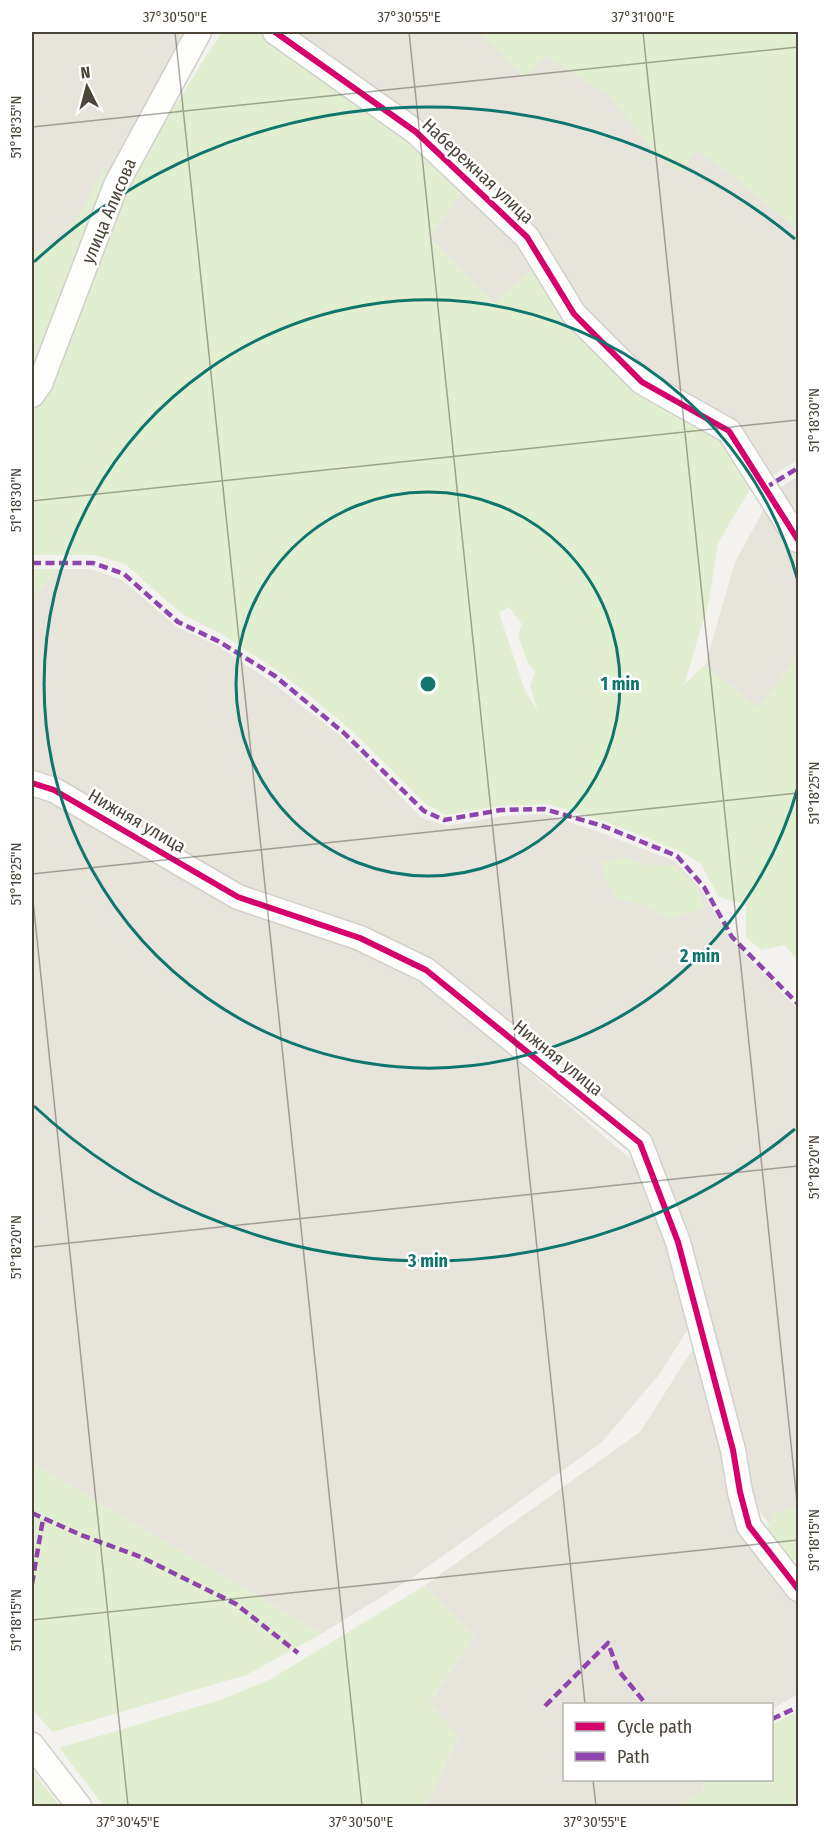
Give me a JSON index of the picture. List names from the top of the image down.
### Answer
{
  "streets": {
    "street": ["Набережная улица", "улица Алисова", "Нижняя улица"]
  },
  "legend": ["Cycle path", "Path"],
  "north": "top",
  "coordinates": [
    "37°30'50\"E",
    "37°30'55\"E",
    "37°31'00\"E",
    "51°18'35\"N",
    "51°18'30\"N",
    "51°18'25\"N",
    "51°18'20\"N",
    "51°18'15\"N",
    "37°30'45\"E"
  ],
  "rings": ["1 min", "2 min", "3 min"]
}
